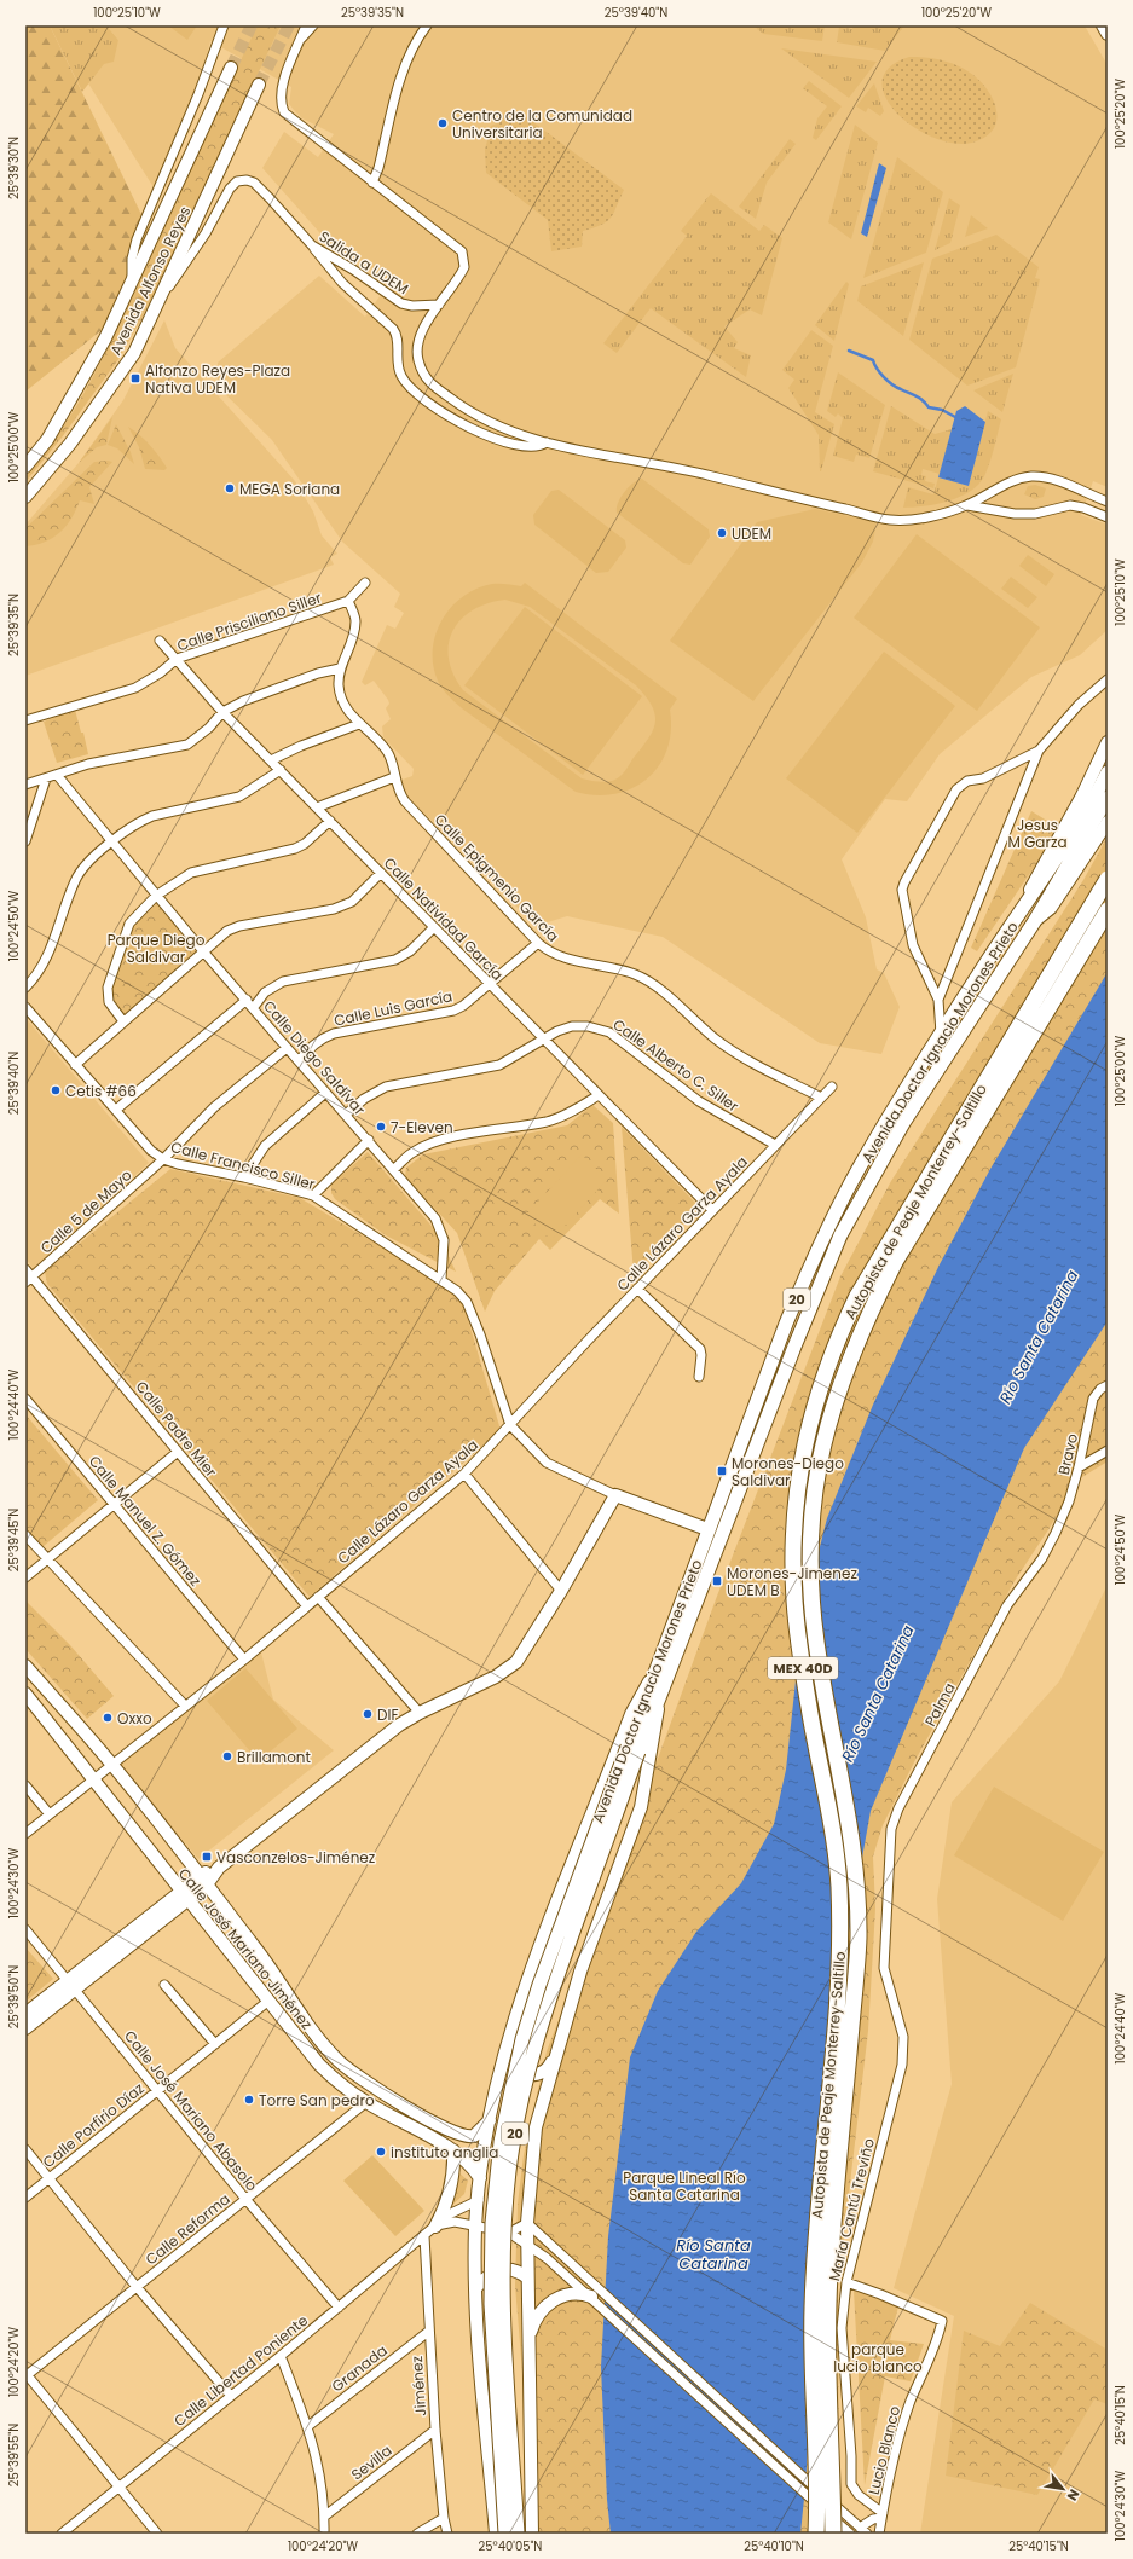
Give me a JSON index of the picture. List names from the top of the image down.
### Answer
{
  "streets": {
    "highway": ["Autopista de Peaje Monterrey-Saltillo", "MEX 40D"],
    "main road": ["Avenida Doctor Ignacio Morones Prieto", "20"],
    "street": [
      "Salida a UDEM",
      "Avenida Alfonso Reyes",
      "Calle Prisciliano Siller",
      "Calle Epigmenio García",
      "Calle Natividad García",
      "Calle Luis García",
      "Calle Diego Saldívar",
      "Calle Alberto C. Siller",
      "Calle Francisco Siller",
      "Calle 5 de Mayo",
      "Calle Lázaro Garza Ayala",
      "Calle Padre Mier",
      "Bravo",
      "Calle Manuel Z. Gómez",
      "Palma",
      "Calle José Mariano Jiménez",
      "Calle José Mariano Abasolo",
      "Calle Porfirio Díaz",
      "María Cantú Treviño",
      "Calle Reforma",
      "Granada",
      "Calle Libertad Poniente",
      "Jiménez",
      "Lucio Blanco",
      "Sevilla"
    ]
  },
  "crossings": [
    ["Salida a UDEM", "Avenida Alfonso Reyes"],
    ["Calle Prisciliano Siller", "Calle Epigmenio García"],
    ["Calle Prisciliano Siller", "Calle Natividad García"],
    ["Calle Epigmenio García", "Calle Luis García"],
    ["Calle Epigmenio García", "Calle Lázaro Garza Ayala"],
    ["Calle Natividad García", "Calle Luis García"],
    ["Calle Natividad García", "Calle Alberto C. Siller"],
    ["Calle Natividad García", "Calle Lázaro Garza Ayala"],
    ["Calle Luis García", "Calle Diego Saldívar"],
    ["Avenida Doctor Ignacio Morones Prieto", "20"],
    ["Avenida Doctor Ignacio Morones Prieto", "Calle José Mariano Jiménez"],
    ["Avenida Doctor Ignacio Morones Prieto", "Calle Libertad Poniente"],
    ["Calle Diego Saldívar", "Calle Alberto C. Siller"],
    ["Calle Diego Saldívar", "Calle Francisco Siller"],
    ["Calle Alberto C. Siller", "Calle Lázaro Garza Ayala"],
    ["Calle Francisco Siller", "Calle 5 de Mayo"],
    ["Calle 5 de Mayo", "Calle Padre Mier"],
    ["Calle Lázaro Garza Ayala", "Calle Padre Mier"],
    ["Calle Lázaro Garza Ayala", "Calle Manuel Z. Gómez"],
    ["Calle Lázaro Garza Ayala", "Calle José Mariano Jiménez"],
    ["20", "Calle José Mariano Jiménez"],
    ["Bravo", "Palma"],
    ["Palma", "María Cantú Treviño"],
    ["Calle José Mariano Jiménez", "Calle Porfirio Díaz"],
    ["Calle José Mariano Jiménez", "Calle Reforma"],
    ["Calle José Mariano Abasolo", "Calle Porfirio Díaz"],
    ["Calle José Mariano Abasolo", "Calle Reforma"],
    ["Calle José Mariano Abasolo", "Calle Libertad Poniente"],
    ["María Cantú Treviño", "Lucio Blanco"],
    ["Granada", "Jiménez"],
    ["Calle Libertad Poniente", "Jiménez"],
    ["Jiménez", "Sevilla"]
  ],
  "water": ["Río Santa Catarina"],
  "parks": [
    "Jesus M Garza",
    "Parque Diego Saldivar",
    "Parque Lineal Río Santa Catarina",
    "parque lucio blanco"
  ],
  "places": {
    "other": [
      "Centro de la Comunidad Universitaria",
      "MEGA Soriana",
      "UDEM",
      "Cetis #66",
      "7-Eleven",
      "DIF",
      "Oxxo",
      "Brillamont",
      "Torre San pedro",
      "instituto anglia"
    ],
    "transit": [
      "Alfonzo Reyes-Plaza Nativa UDEM",
      "Morones-Diego Saldivar",
      "Morones-Jimenez UDEM B",
      "Vasconzelos-Jiménez"
    ]
  },
  "north": "bottom right",
  "coordinates": [
    "100°25'10\"W",
    "25°39'35\"N",
    "25°39'40\"N",
    "100°25'20\"W",
    "25°39'30\"N",
    "100°25'00\"W",
    "100°24'50\"W",
    "100°24'40\"W",
    "25°39'45\"N",
    "100°24'30\"W",
    "25°39'50\"N",
    "100°24'20\"W",
    "25°40'15\"N",
    "25°39'55\"N",
    "25°40'05\"N",
    "25°40'10\"N"
  ]
}
